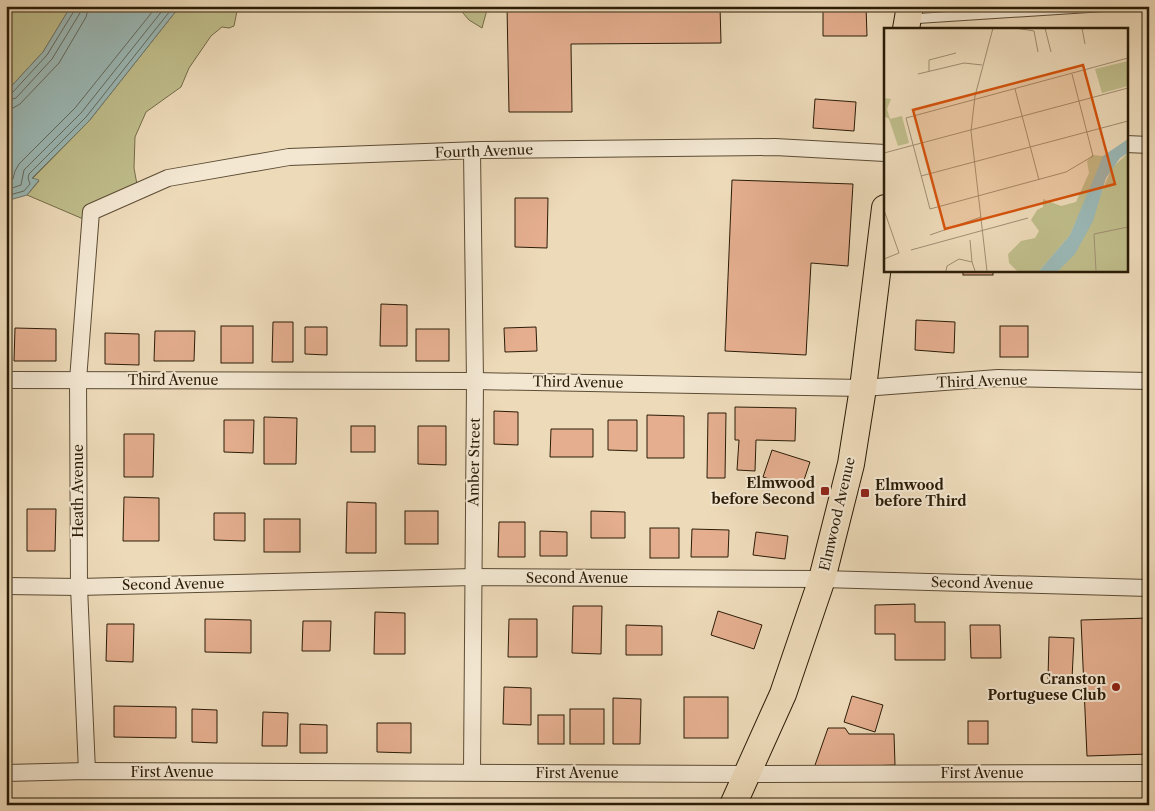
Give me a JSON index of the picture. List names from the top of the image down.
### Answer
{
  "streets": {
    "main road": ["Elmwood Avenue"],
    "street": [
      "Fourth Avenue",
      "Third Avenue",
      "Amber Street",
      "Heath Avenue",
      "Second Avenue",
      "First Avenue"
    ]
  },
  "crossings": [
    ["Fourth Avenue", "Amber Street"],
    ["Fourth Avenue", "Heath Avenue"],
    ["Third Avenue", "Amber Street"],
    ["Third Avenue", "Heath Avenue"],
    ["Third Avenue", "Elmwood Avenue"],
    ["Amber Street", "Second Avenue"],
    ["Amber Street", "First Avenue"],
    ["Heath Avenue", "Second Avenue"],
    ["Heath Avenue", "First Avenue"],
    ["Elmwood Avenue", "Second Avenue"],
    ["Elmwood Avenue", "First Avenue"]
  ],
  "places": {
    "transit": ["Elmwood before Second", "Elmwood before Third"],
    "other": ["Cranston Portuguese Club"]
  }
}
